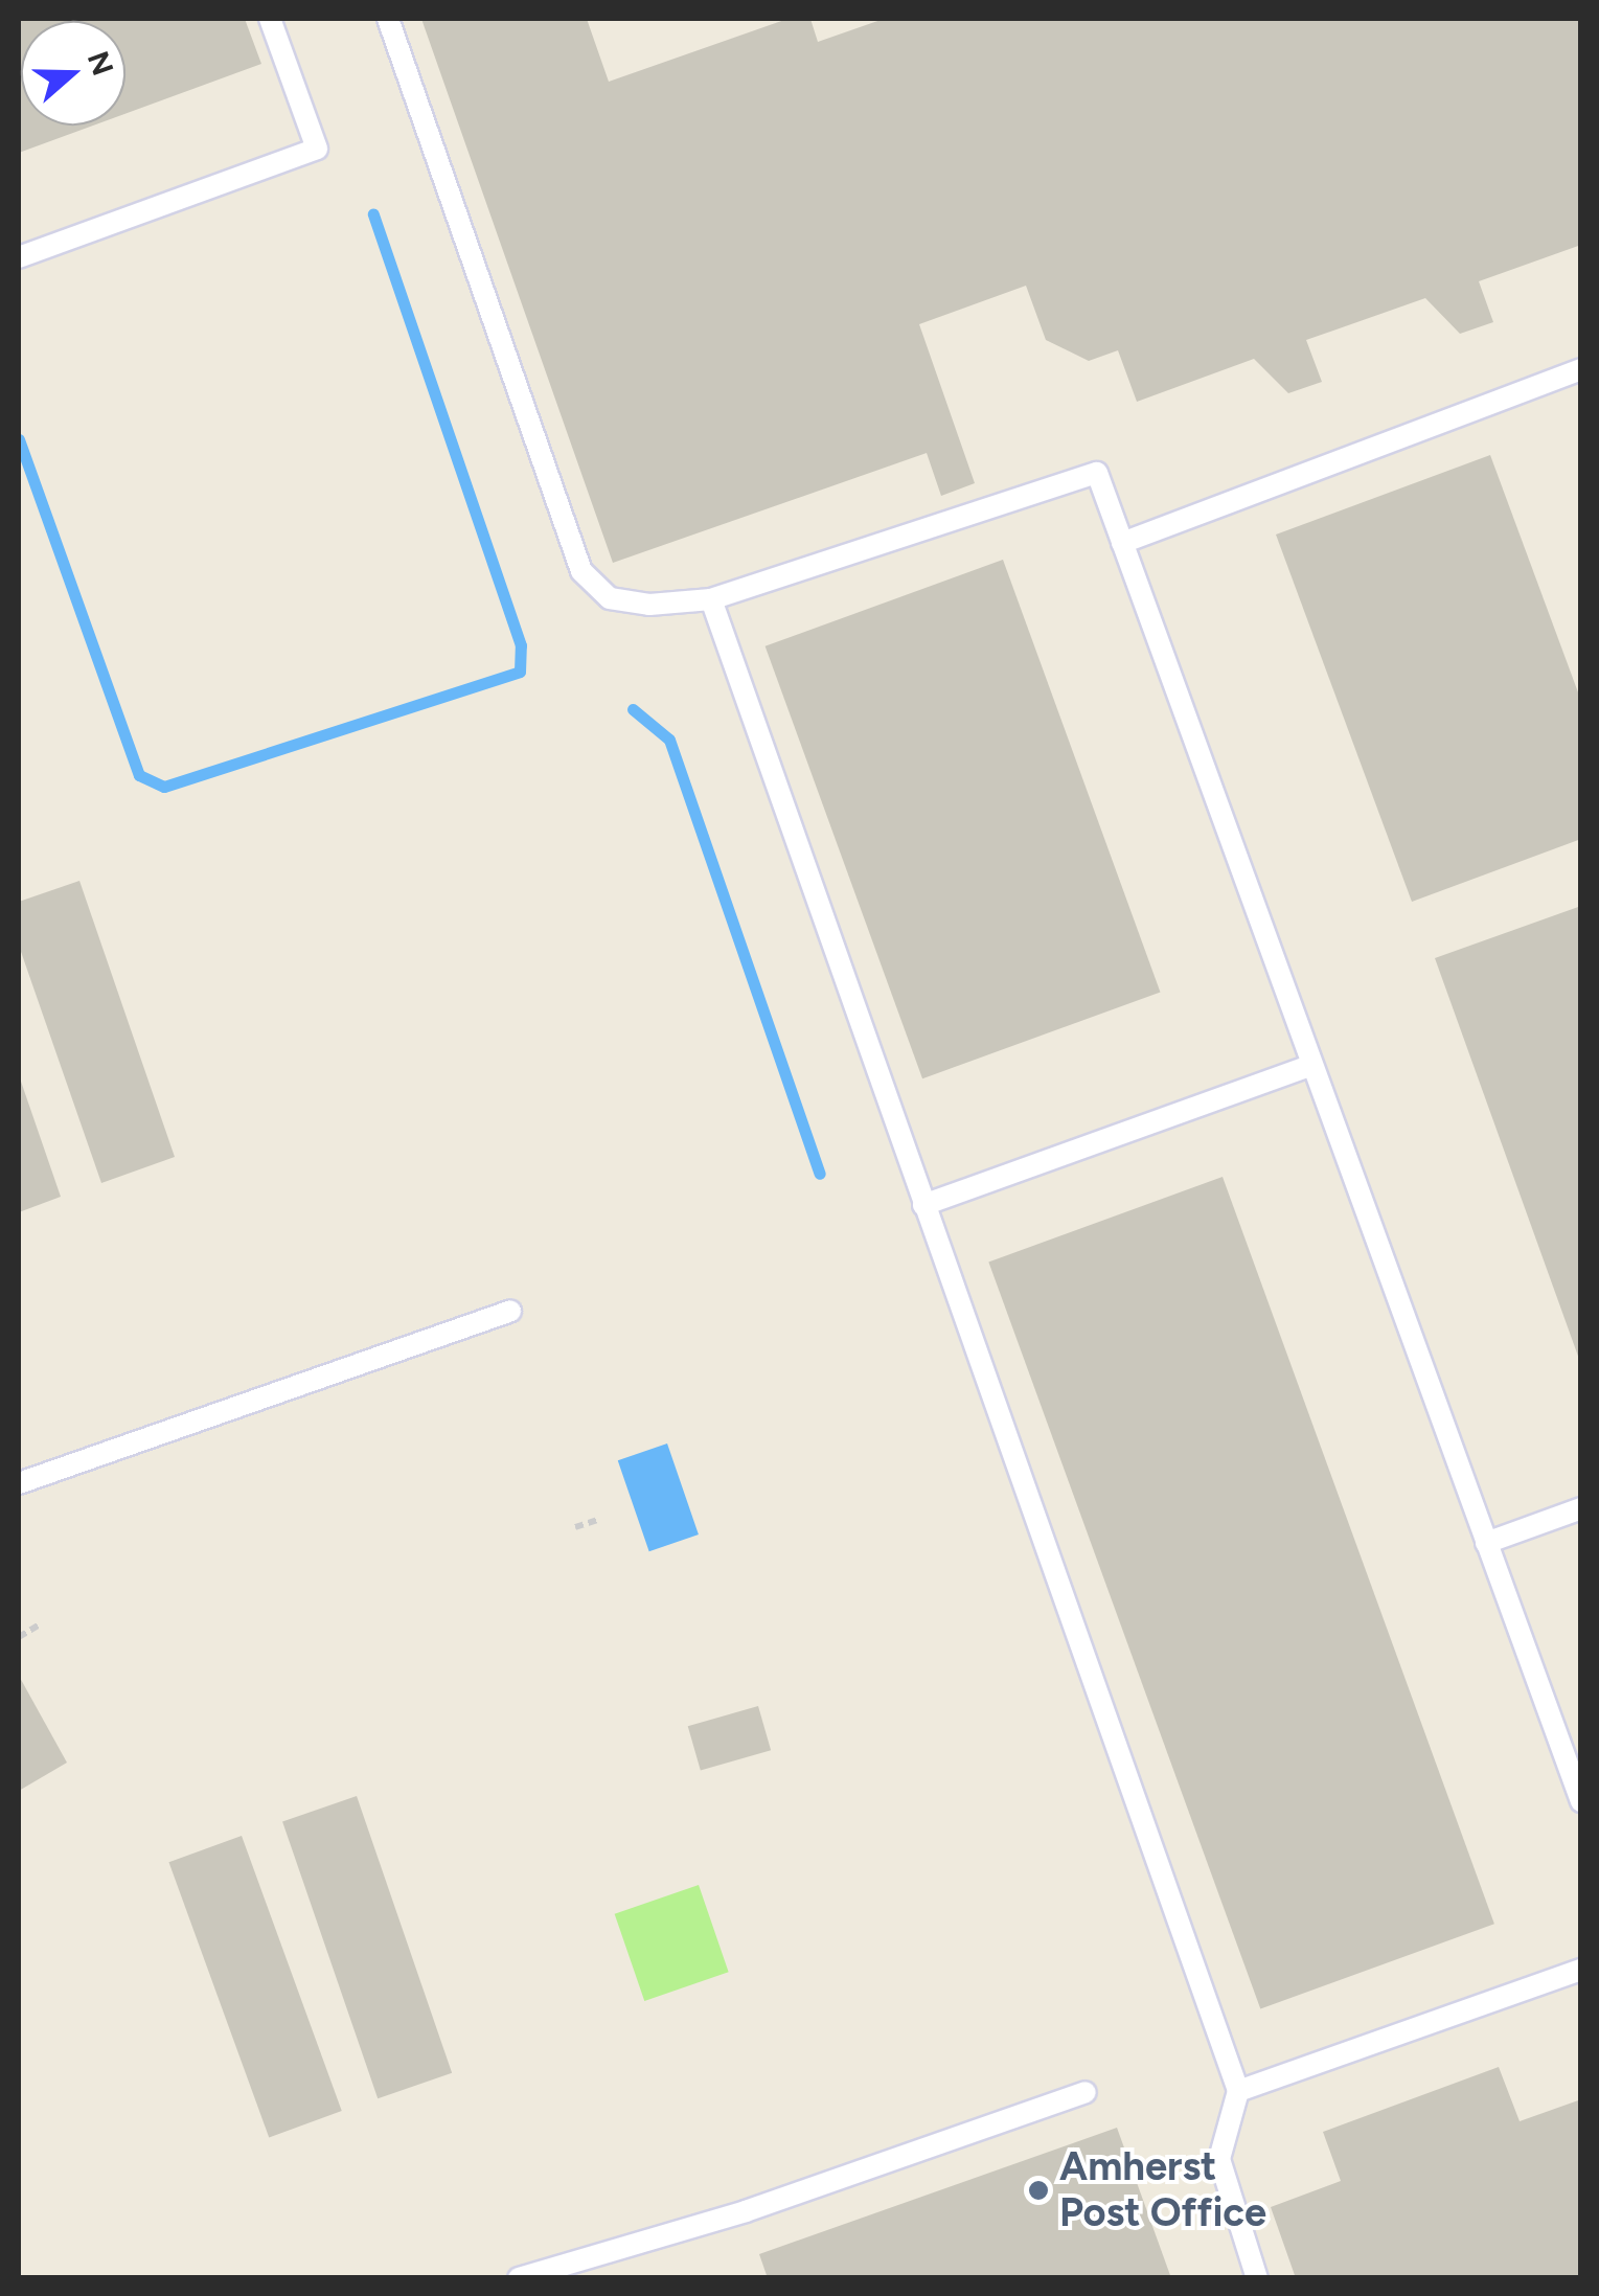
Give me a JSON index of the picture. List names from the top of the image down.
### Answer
{
  "places": ["Amherst Post Office"],
  "north": "right"
}
